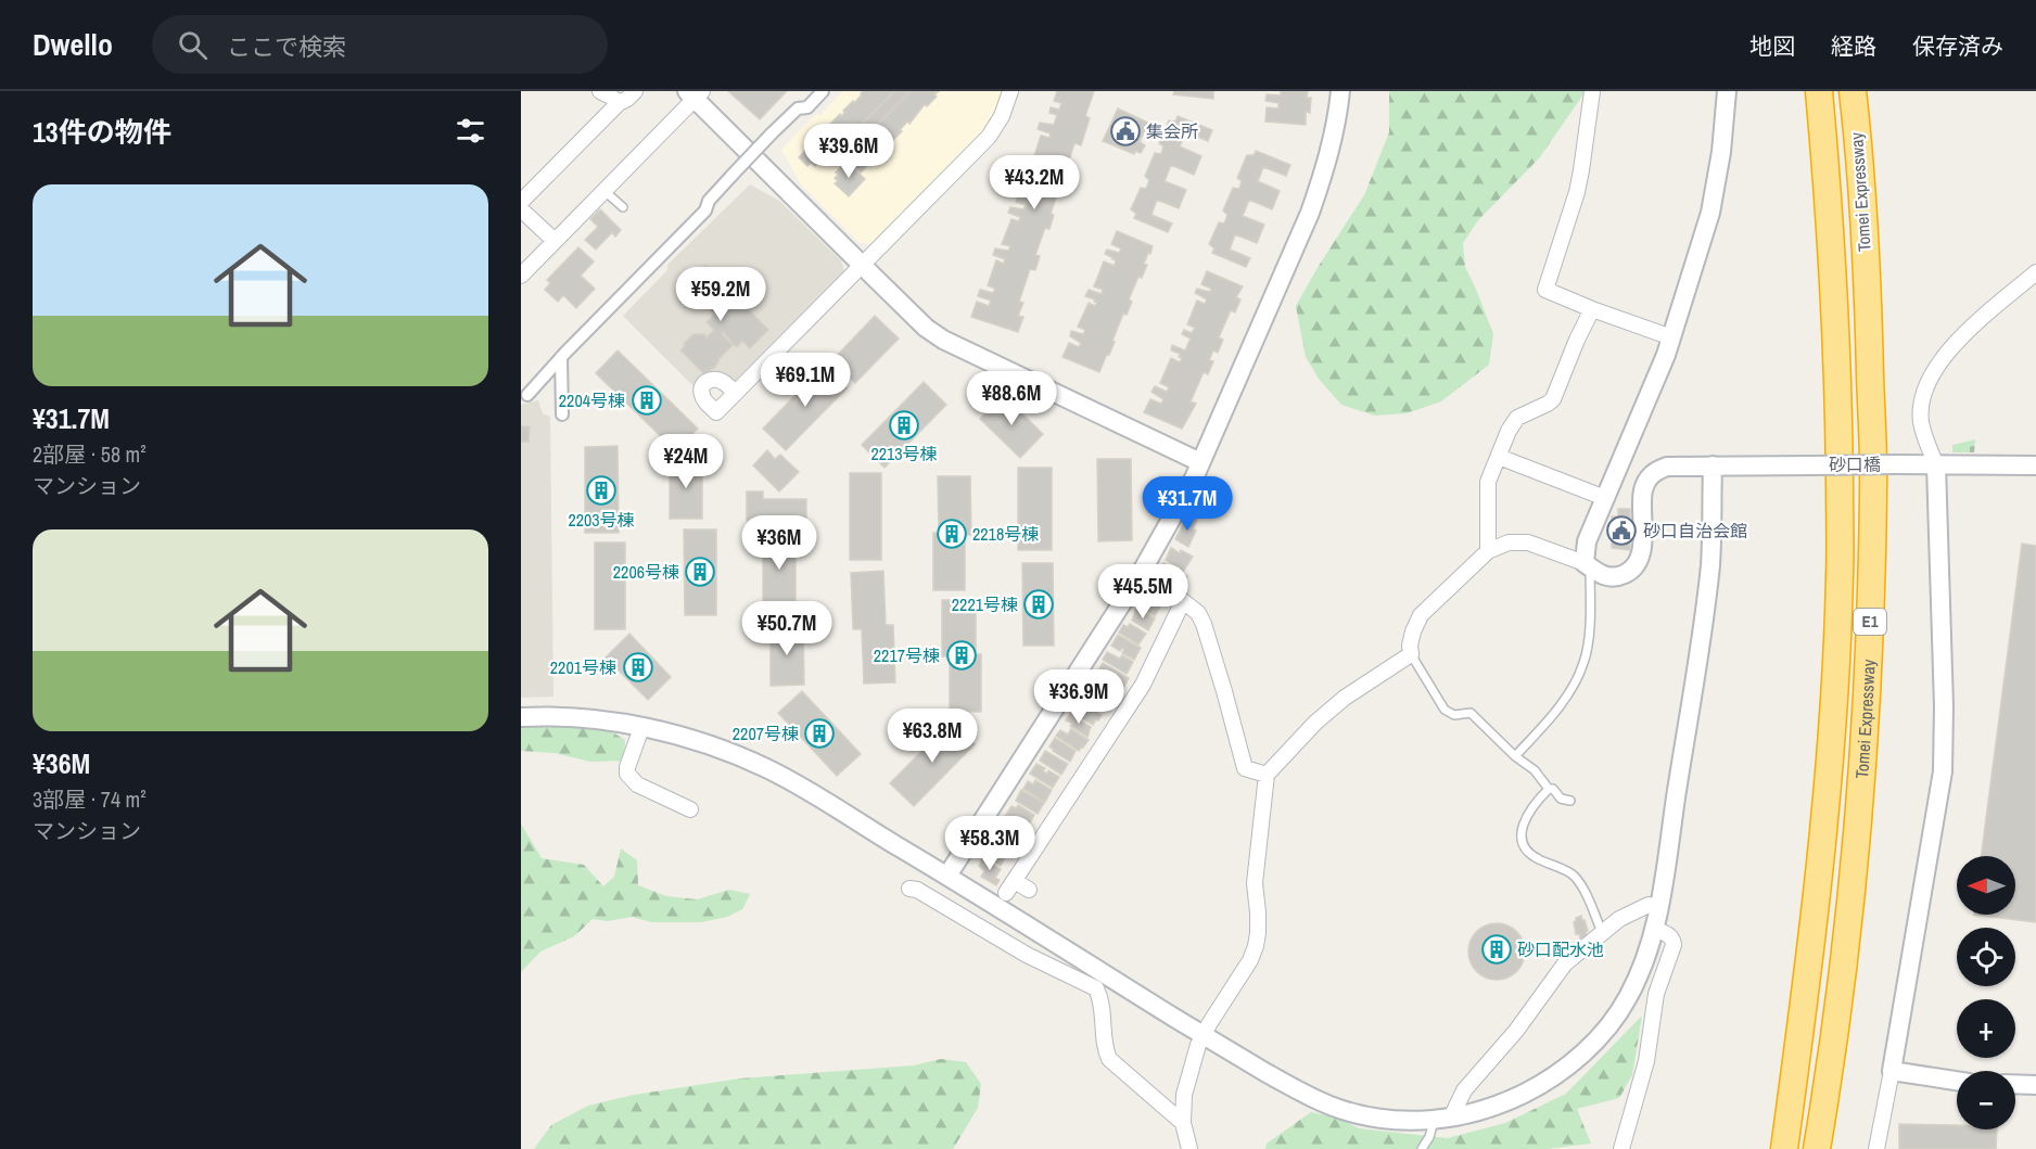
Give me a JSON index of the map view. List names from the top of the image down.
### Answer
{
  "streets": {
    "highway": ["Tomei Expressway", "E1"],
    "street": ["砂口橋"]
  },
  "places": {
    "public building": ["集会所", "砂口自治会館"],
    "building": [
      "2204号棟",
      "2213号棟",
      "2203号棟",
      "2218号棟",
      "2206号棟",
      "2221号棟",
      "2217号棟",
      "2201号棟",
      "2207号棟",
      "砂口配水池"
    ]
  },
  "north": "left",
  "page": {
    "header": "Dwello",
    "search": "ここで検索",
    "nav": ["地図", "経路", "保存済み"],
    "heading": "13件の物件",
    "price": [
      "¥39.6M",
      "¥43.2M",
      "¥59.2M",
      "¥69.1M",
      "¥88.6M",
      "¥24M",
      "¥31.7M",
      "¥36M",
      "¥45.5M",
      "¥50.7M",
      "¥36.9M",
      "¥63.8M",
      "¥58.3M"
    ],
    "list": [
      {
        "name": "¥31.7M",
        "note": "2部屋 · 58 m² · マンション"
      },
      {
        "name": "¥36M",
        "note": "3部屋 · 74 m² · マンション"
      }
    ],
    "map_buttons": ["+", "−"]
  }
}
